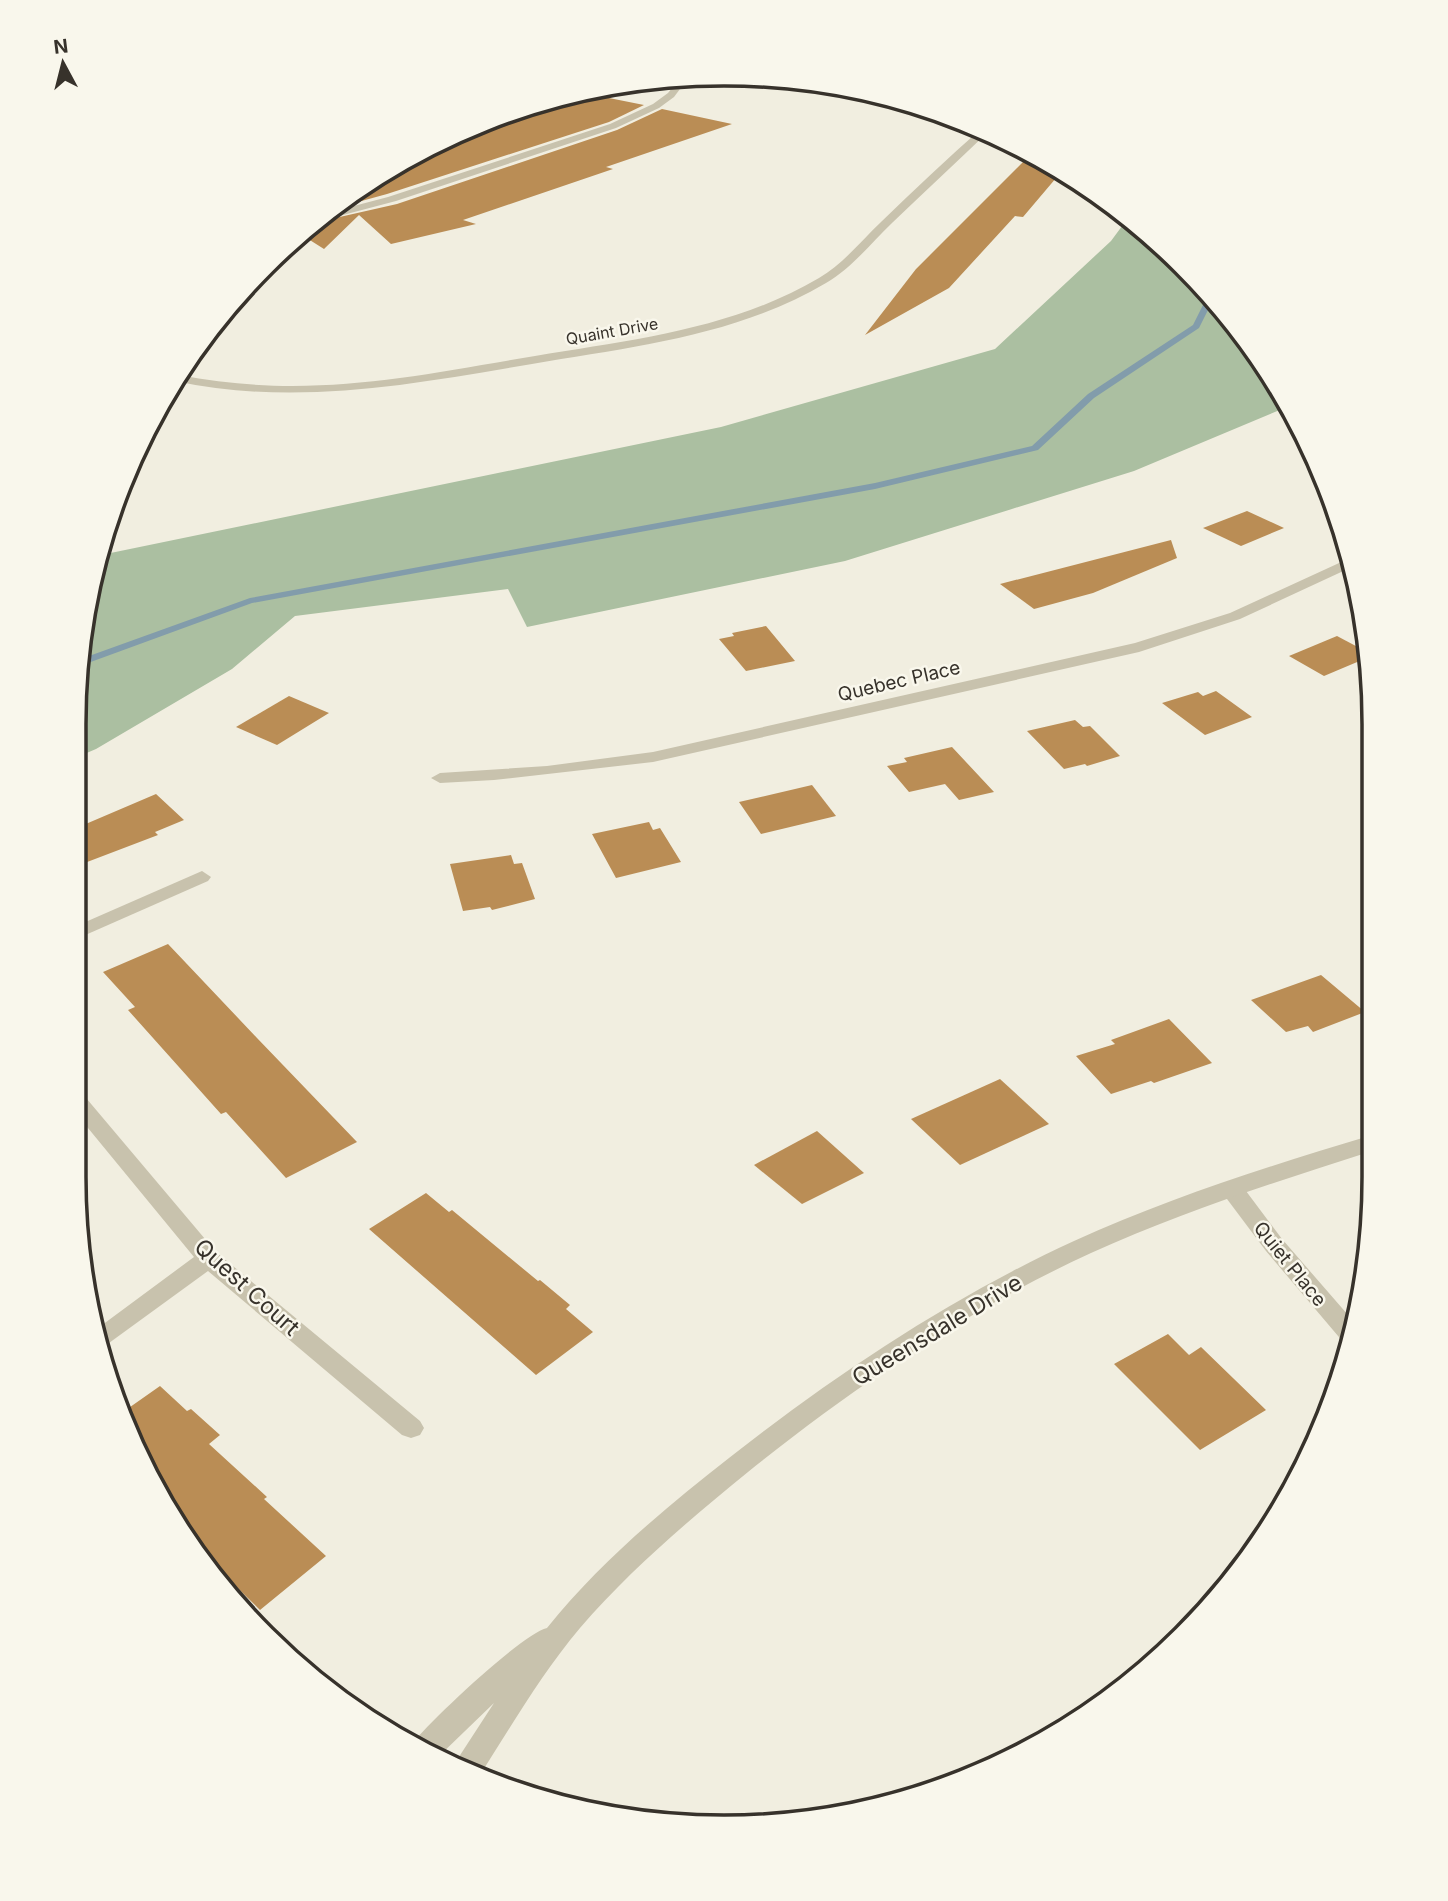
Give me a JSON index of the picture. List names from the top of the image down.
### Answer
{
  "streets": {
    "street": [
      "Quaint Drive",
      "Quebec Place",
      "Quiet Place",
      "Quest Court",
      "Queensdale Drive"
    ]
  },
  "crossings": [
    ["Quiet Place", "Queensdale Drive"]
  ],
  "north": "top"
}
